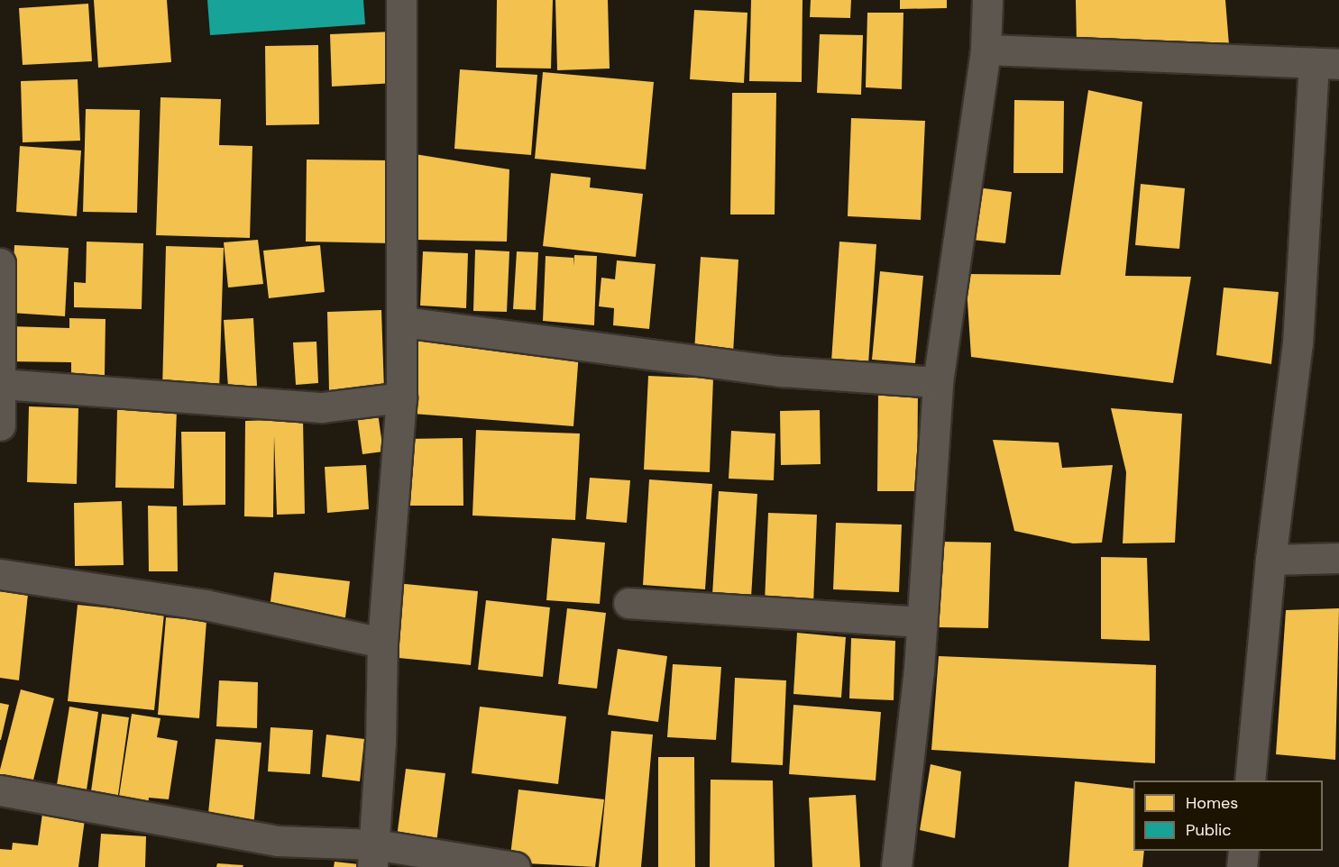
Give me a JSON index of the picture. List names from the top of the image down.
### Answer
{
  "legend": ["Homes", "Public"]
}
